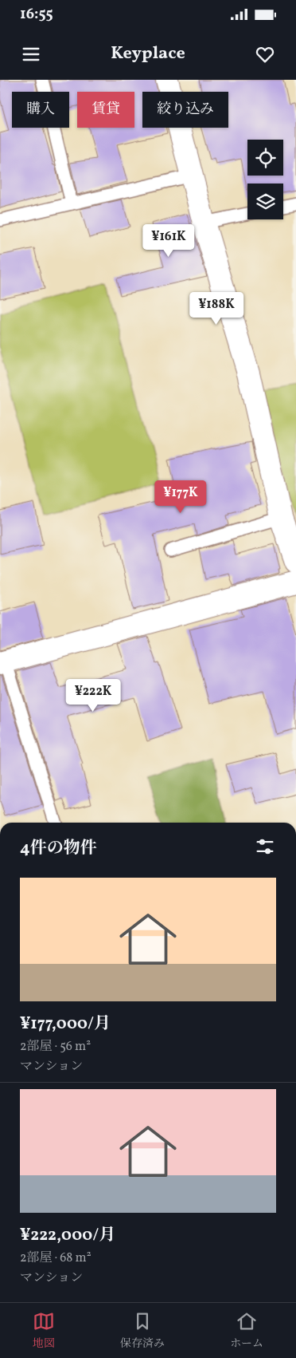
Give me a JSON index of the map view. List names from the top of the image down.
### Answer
{
  "page": {
    "status": "16:55",
    "header": "Keyplace",
    "chip": ["購入", "賃貸", "絞り込み"],
    "price": [
      "¥161K",
      "¥188K",
      "¥177K",
      "¥222K"
    ],
    "heading": "4件の物件",
    "list": [
      {
        "name": "¥177,000/月",
        "note": "2部屋 · 56 m² · マンション"
      },
      {
        "name": "¥222,000/月",
        "note": "2部屋 · 68 m² · マンション"
      }
    ],
    "tabs": ["地図", "保存済み", "ホーム"]
  }
}
